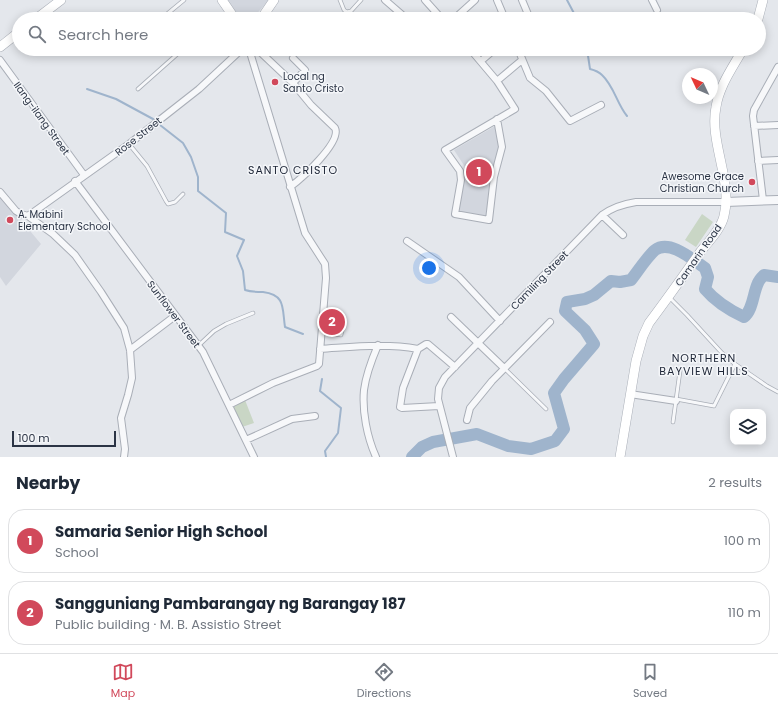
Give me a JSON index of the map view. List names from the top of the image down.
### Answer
{
  "streets": {
    "main road": ["Camarin Road"],
    "street": [
      "Ilang-ilang Street",
      "Rose Street",
      "Camiling Street",
      "Sunflower Street"
    ]
  },
  "crossings": [
    ["Ilang-ilang Street", "Rose Street"],
    ["Rose Street", "Sunflower Street"],
    ["Camarin Road", "Camiling Street"]
  ],
  "districts": ["SANTO CRISTO", "NORTHERN BAYVIEW HILLS"],
  "places": ["Local ng Santo Cristo", "Awesome Grace Christian Church", "A. Mabini Elementary School"],
  "scale_bar": "100 m",
  "north": "top left",
  "page": {
    "search": "Search here",
    "pins": ["1", "2"],
    "scale": "100 m",
    "heading": ["Nearby", "2 results"],
    "list": [
      {
        "mark": "1",
        "name": "Samaria Senior High School",
        "note": "School",
        "value": "100 m"
      },
      {
        "mark": "2",
        "name": "Sangguniang Pambarangay ng Barangay 187",
        "note": "Public building · M. B. Assistio Street",
        "value": "110 m"
      }
    ],
    "nav": ["Map", "Directions", "Saved"]
  }
}
